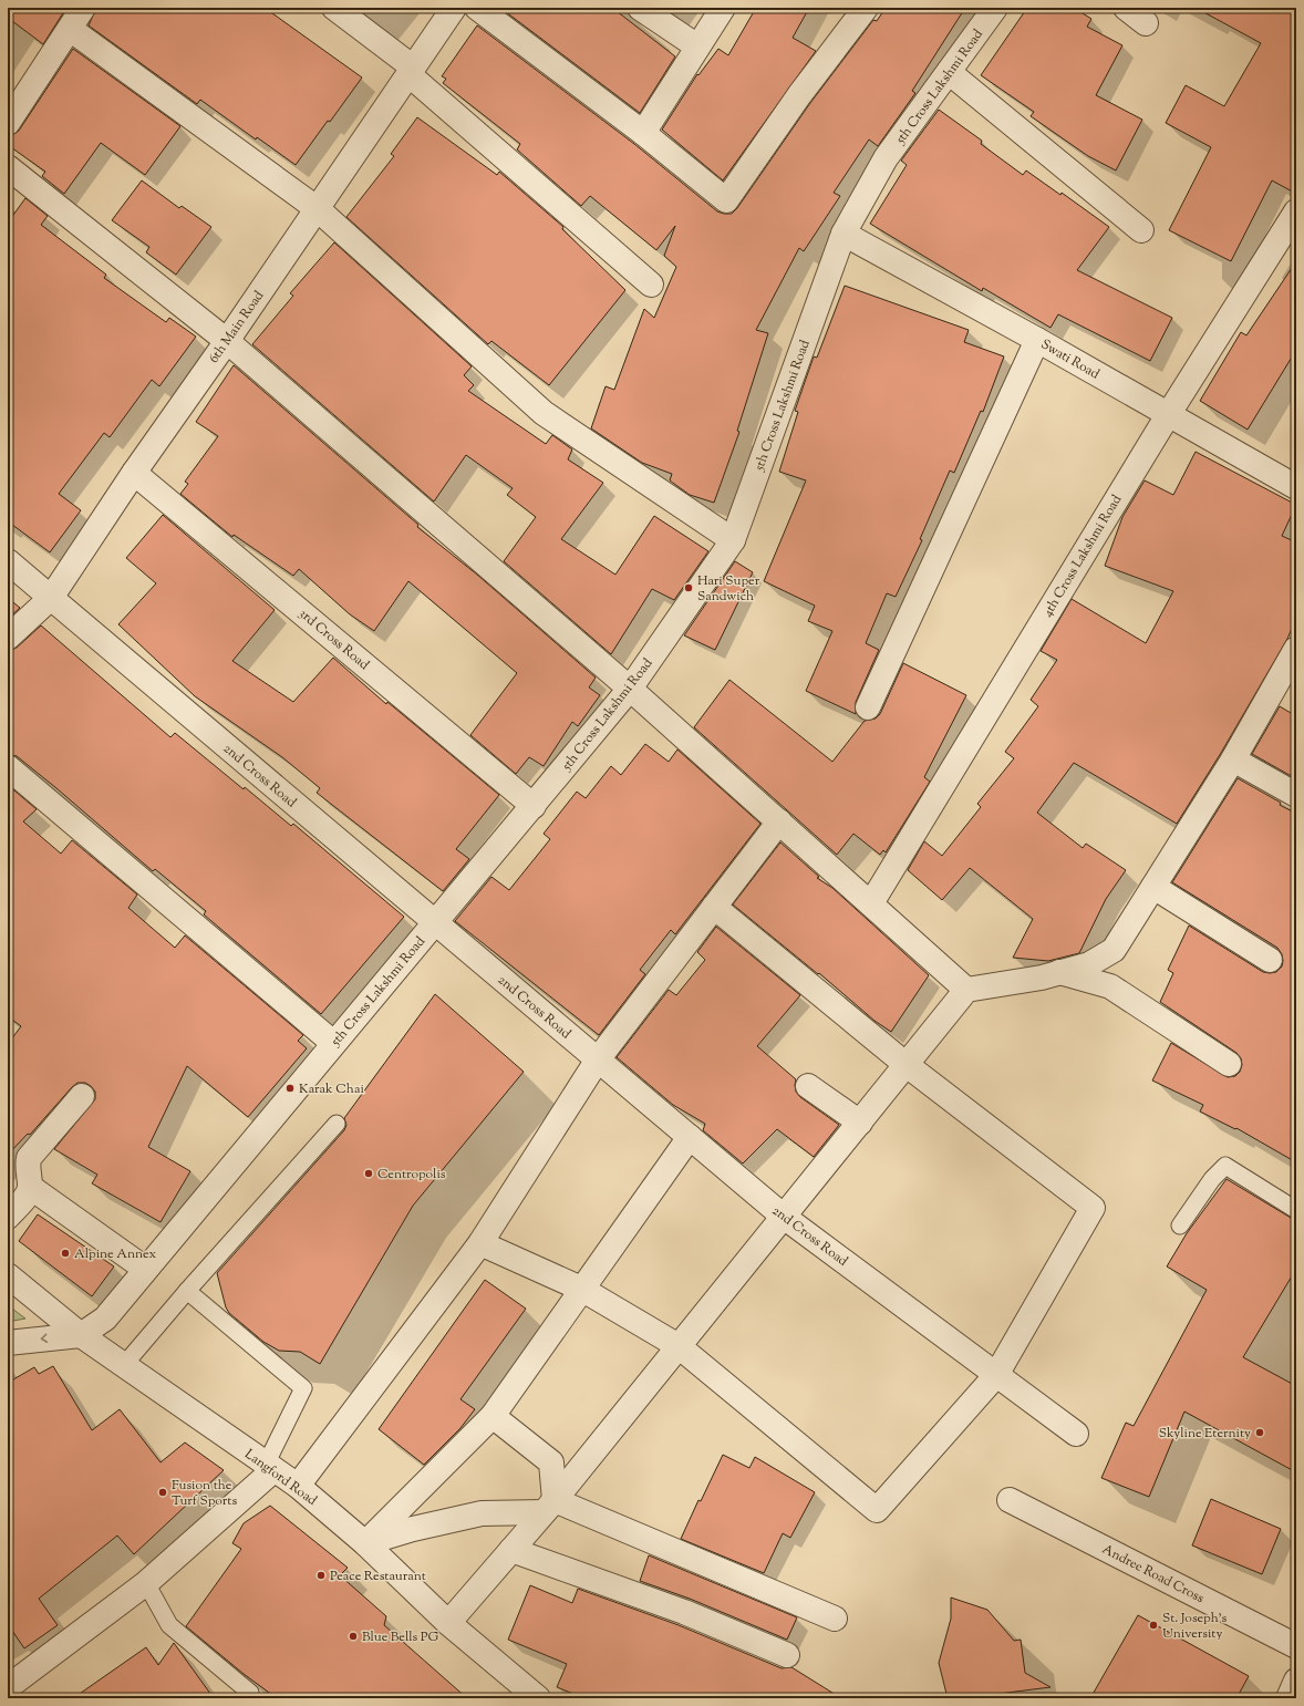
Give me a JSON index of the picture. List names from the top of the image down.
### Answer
{
  "streets": {
    "street": [
      "5th Cross Lakshmi Road",
      "6th Main Road",
      "Swati Road",
      "4th Cross Lakshmi Road",
      "3rd Cross Road",
      "2nd Cross Road",
      "Langford Road",
      "Andree Road Cross"
    ]
  },
  "crossings": [
    ["5th Cross Lakshmi Road", "Swati Road"],
    ["5th Cross Lakshmi Road", "3rd Cross Road"],
    ["5th Cross Lakshmi Road", "2nd Cross Road"],
    ["5th Cross Lakshmi Road", "Langford Road"],
    ["6th Main Road", "3rd Cross Road"],
    ["6th Main Road", "2nd Cross Road"],
    ["Swati Road", "4th Cross Lakshmi Road"]
  ],
  "places": [
    "Hari Super Sandwich",
    "Karak Chai",
    "Centropolis",
    "Alpine Annex",
    "Skyline Eternity",
    "Fusion the Turf Sports",
    "Peace Restaurant",
    "St. Joseph's University",
    "Blue Bells PG"
  ]
}
